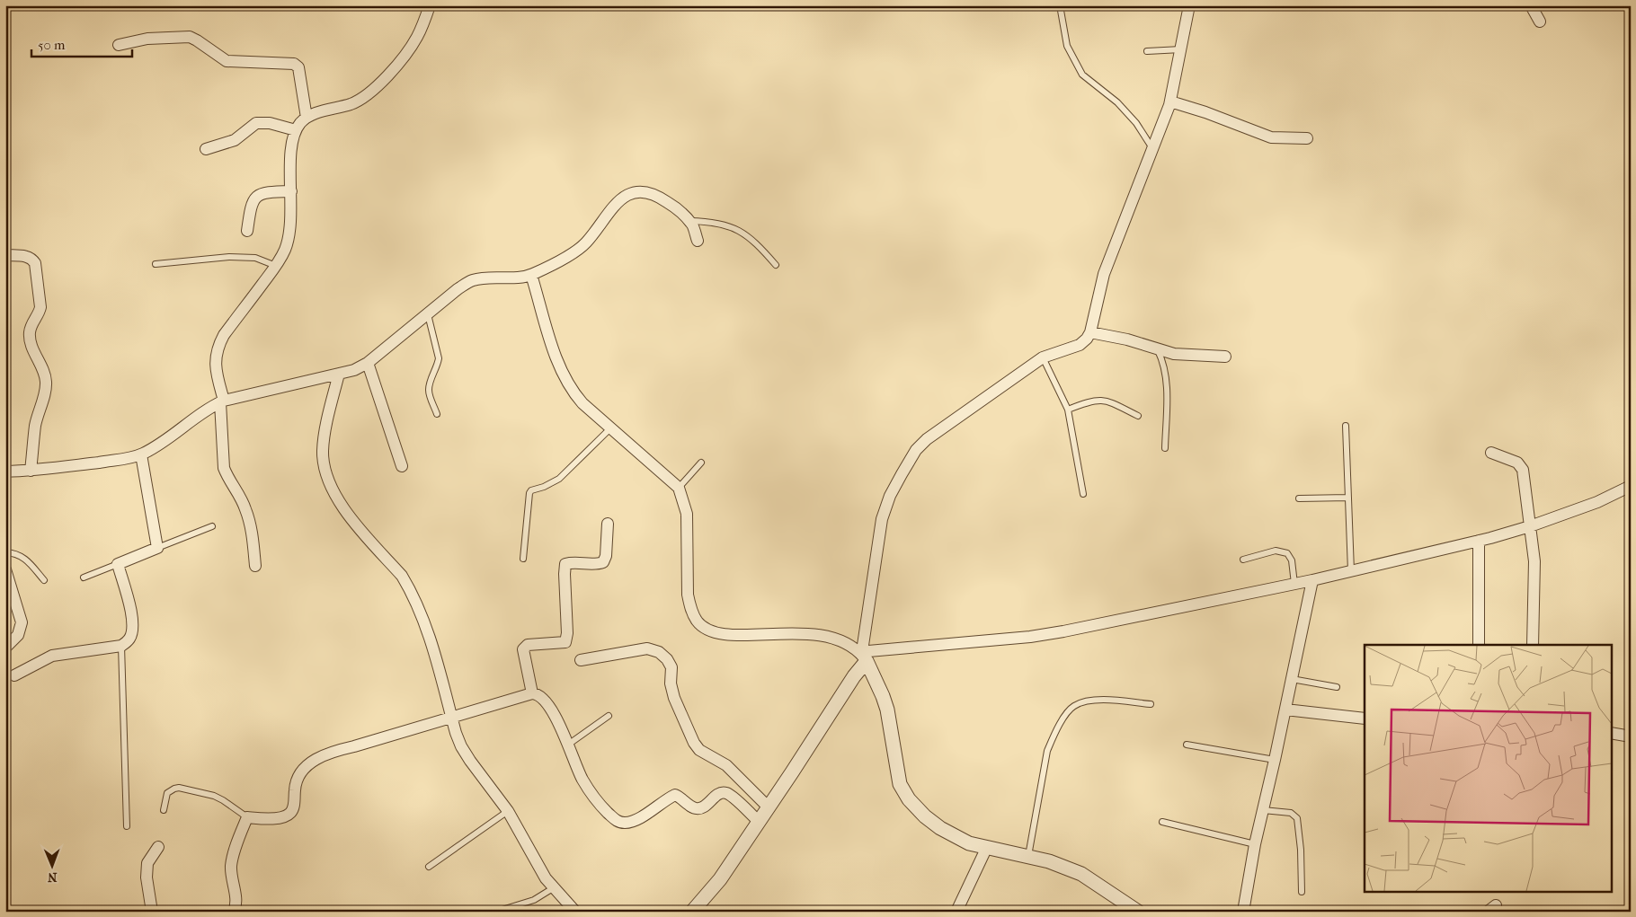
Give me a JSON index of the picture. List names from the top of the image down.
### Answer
{
  "scale_bar": "50 m",
  "north": "bottom"
}
